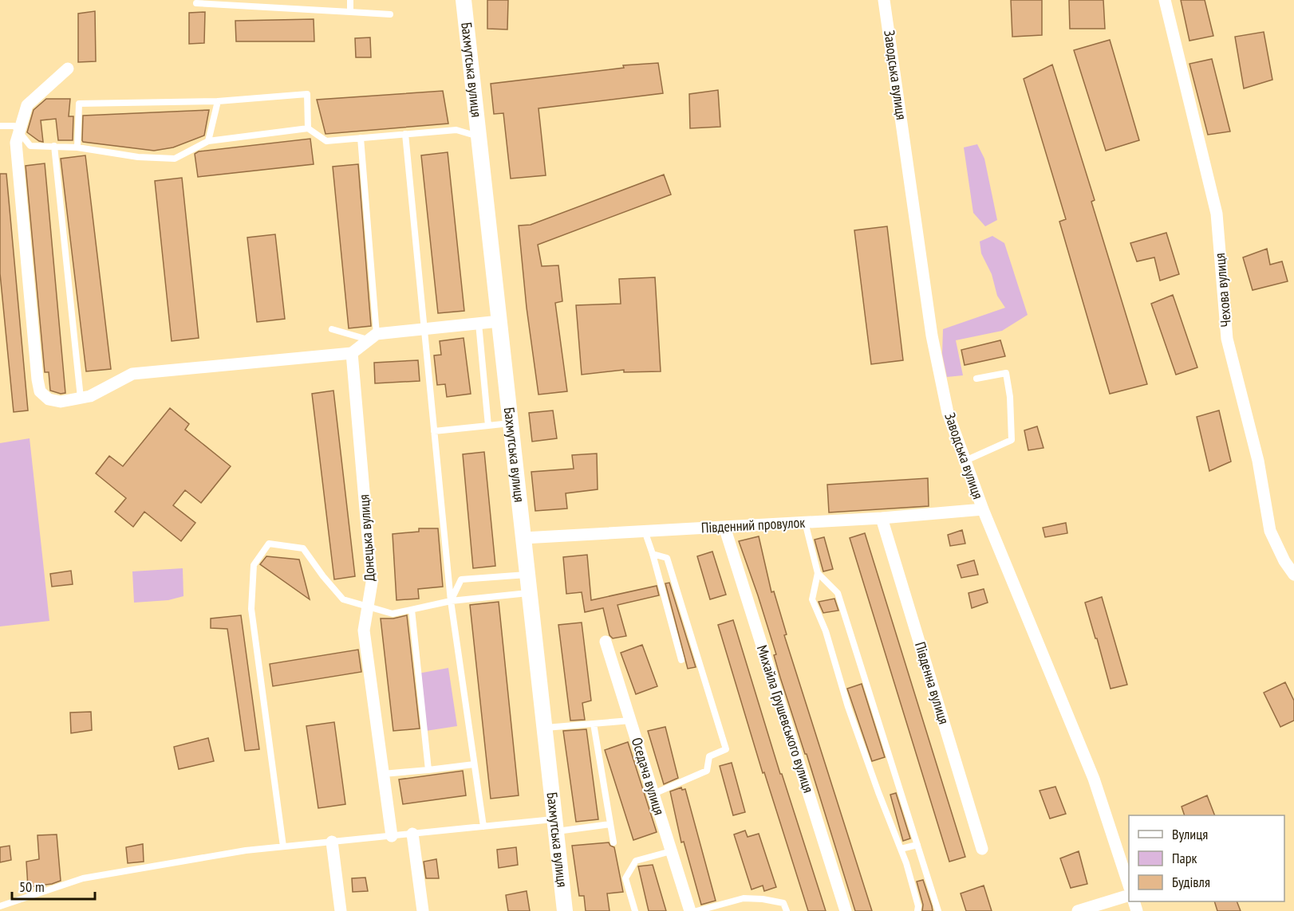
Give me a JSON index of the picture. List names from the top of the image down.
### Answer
{
  "streets": {
    "street": [
      "Бахмутська вулиця",
      "Заводська вулиця",
      "Чехова вулиця",
      "Південний провулок",
      "Донецька вулиця",
      "Південна вулиця",
      "Михайла Грушевського вулиця",
      "Оседача вулиця"
    ]
  },
  "crossings": [
    ["Бахмутська вулиця", "Південний провулок"],
    ["Заводська вулиця", "Південний провулок"],
    ["Південний провулок", "Південна вулиця"],
    ["Південний провулок", "Михайла Грушевського вулиця"]
  ],
  "legend": ["Вулиця", "Парк", "Будівля"],
  "scale_bar": "50 m"
}
